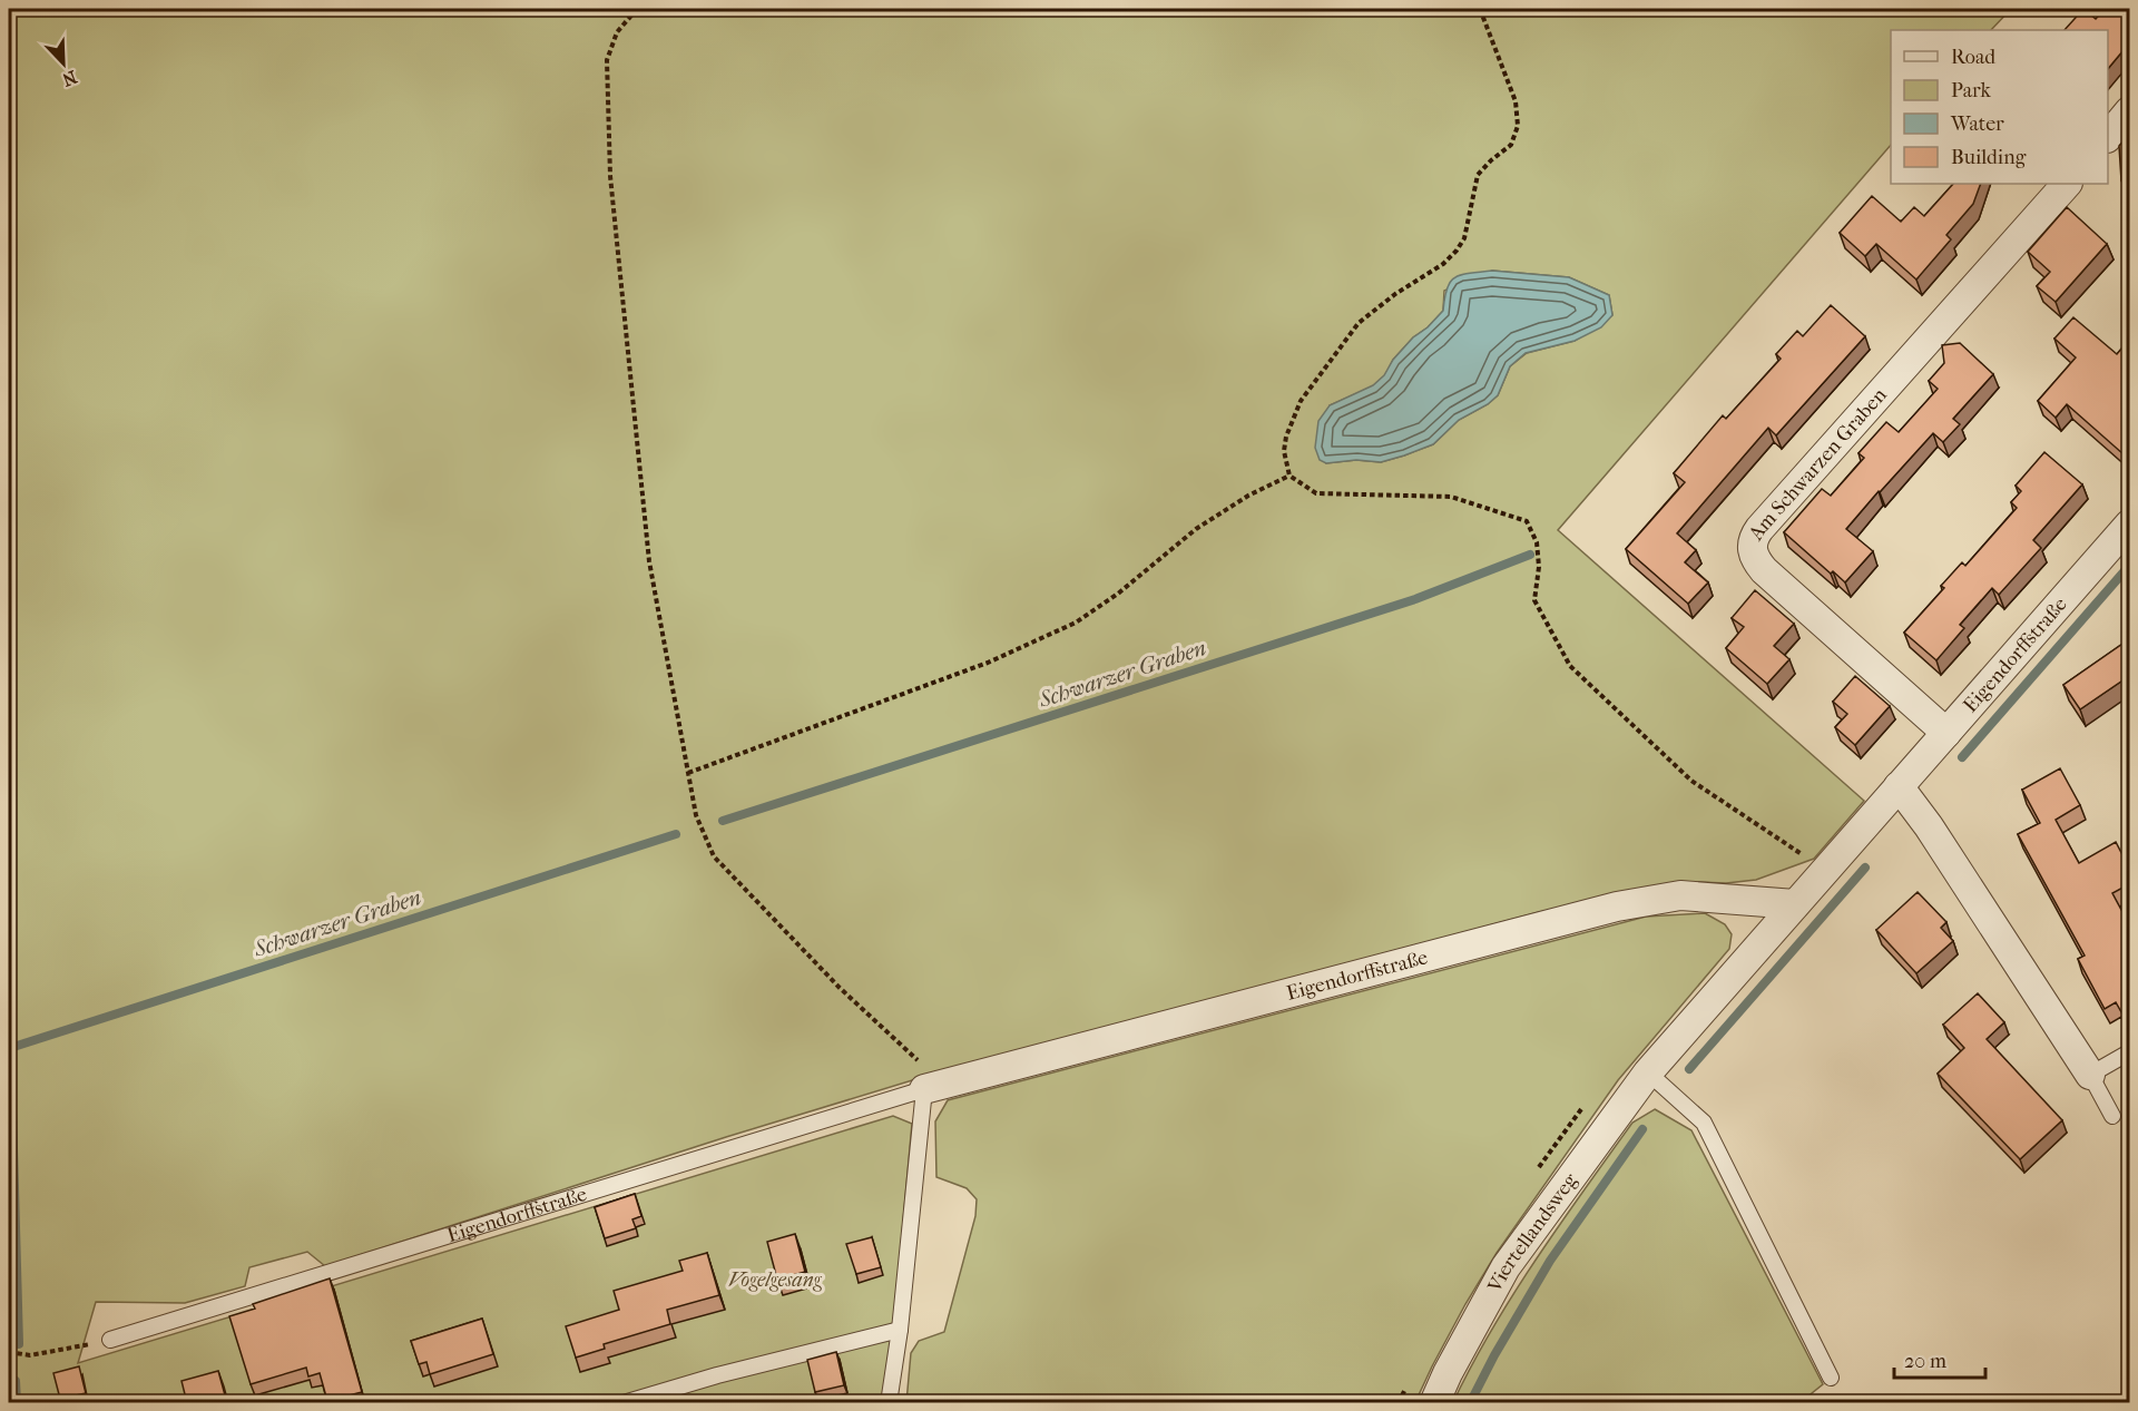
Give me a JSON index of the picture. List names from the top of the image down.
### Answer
{
  "streets": {
    "street": ["Am Schwarzen Graben", "Eigendorffstraße", "Viertellandsweg"]
  },
  "crossings": [
    ["Am Schwarzen Graben", "Eigendorffstraße"],
    ["Eigendorffstraße", "Viertellandsweg"]
  ],
  "water": ["Schwarzer Graben"],
  "parks": ["Vogelgesang"],
  "legend": [
    "Road",
    "Park",
    "Water",
    "Building"
  ],
  "scale_bar": "20 m",
  "north": "bottom right"
}
